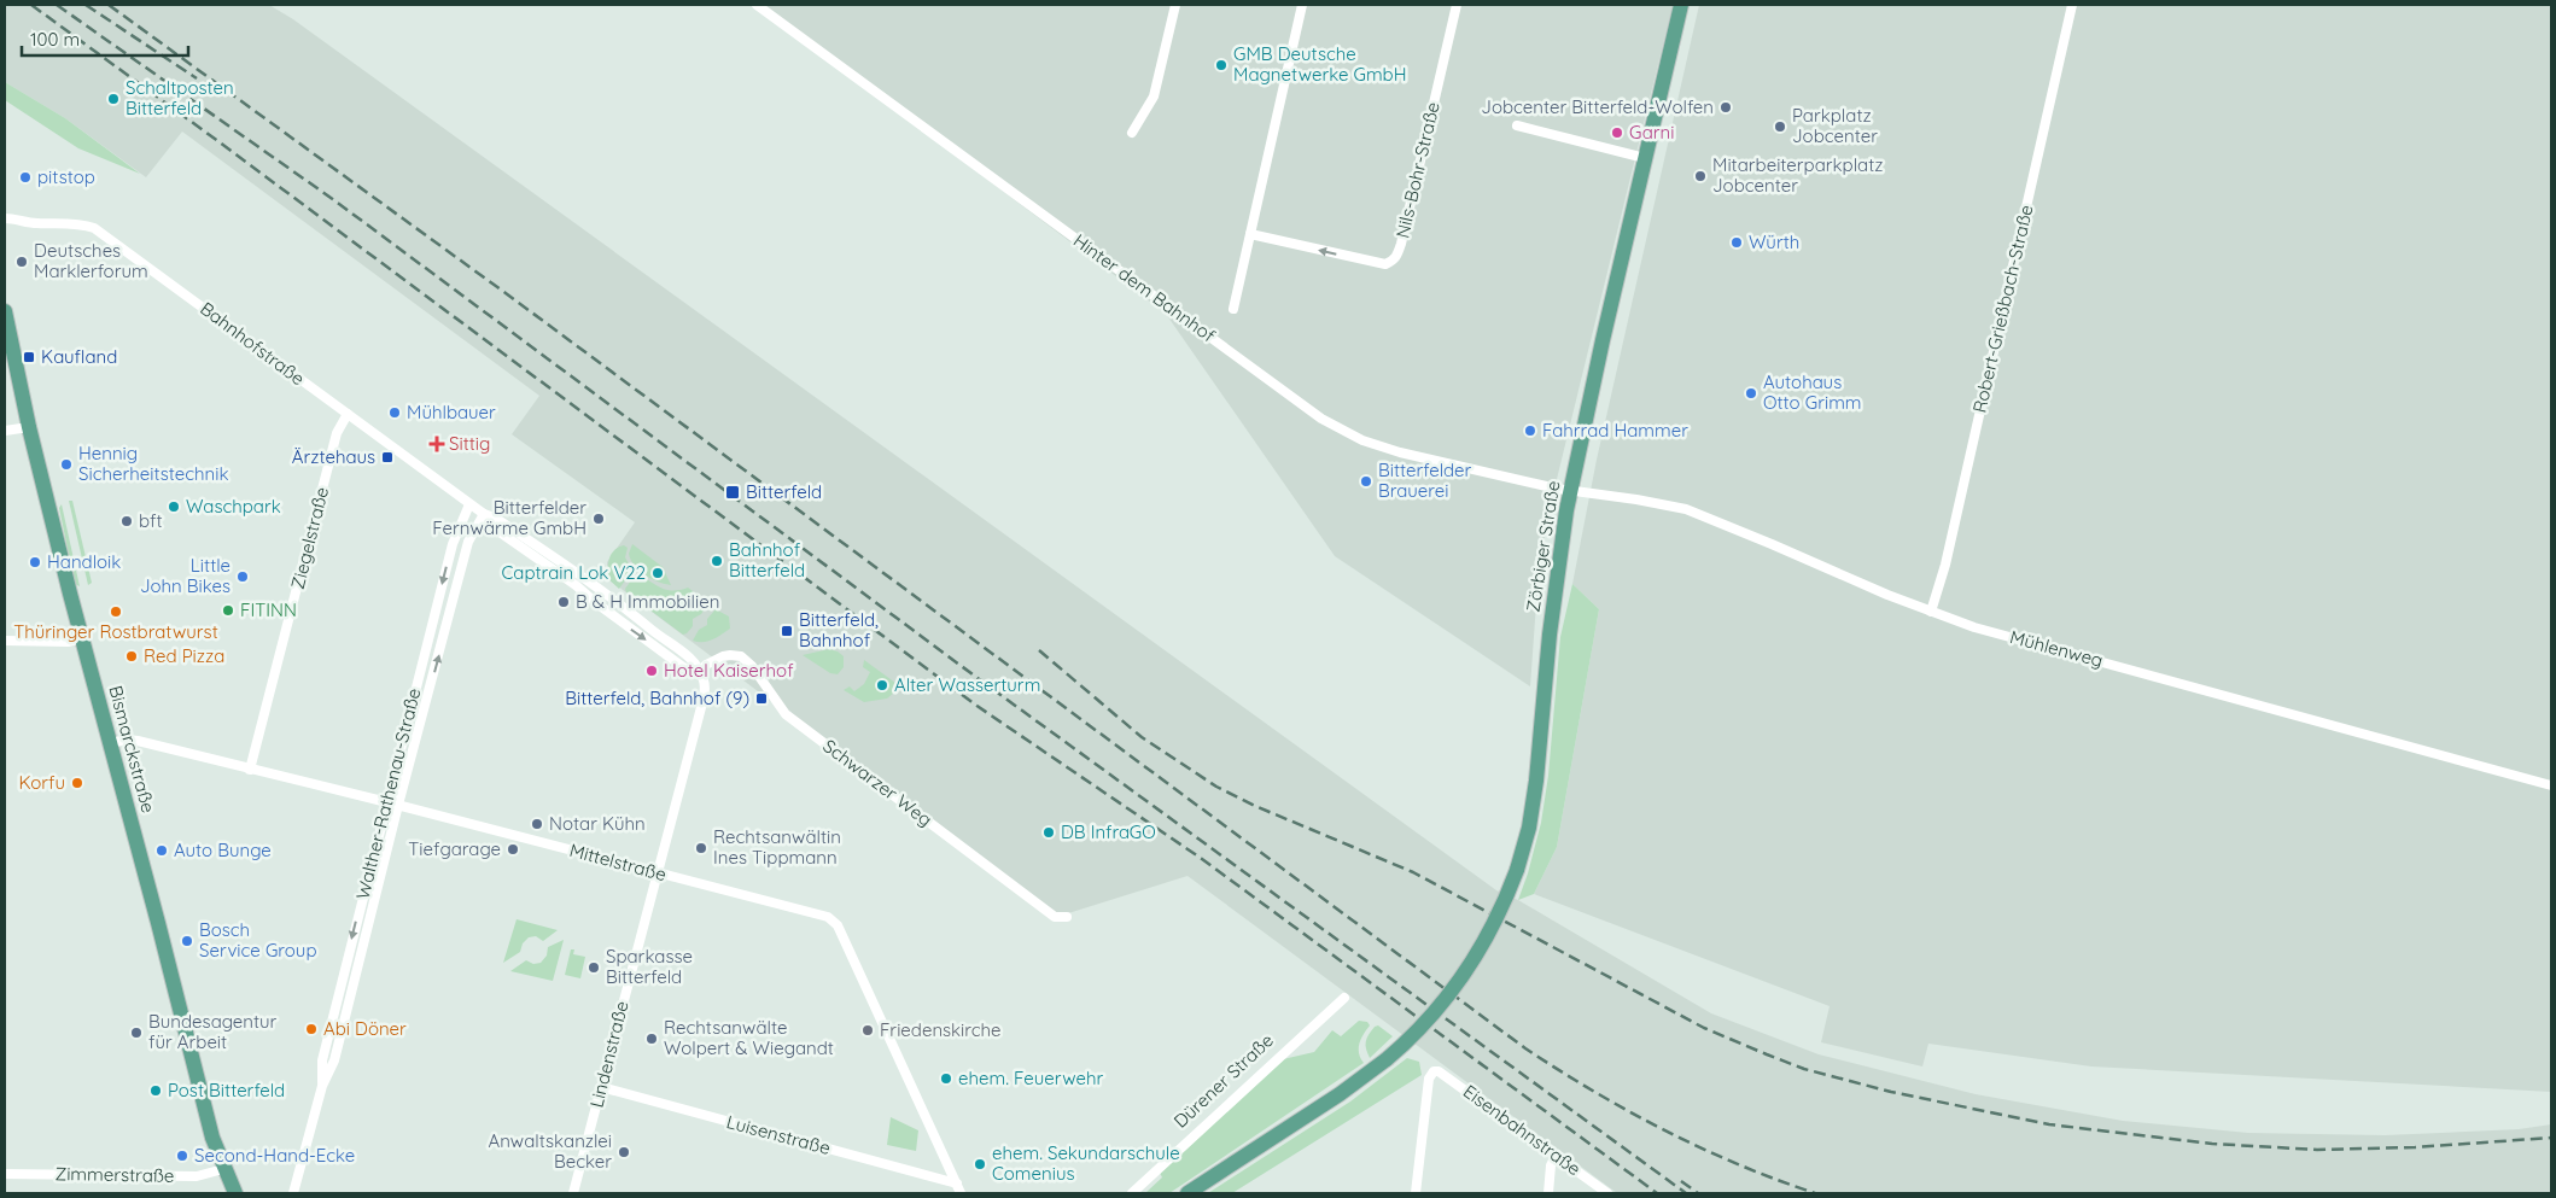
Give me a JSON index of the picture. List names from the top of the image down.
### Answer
{
  "streets": {
    "main road": ["Zörbiger Straße", "Bismarckstraße"],
    "street": [
      "Nils-Bohr-Straße",
      "Hinter dem Bahnhof",
      "Robert-Grießbach-Straße",
      "Bahnhofstraße",
      "Ziegelstraße",
      "Mühlenweg",
      "Schwarzer Weg",
      "Walther-Rathenau-Straße",
      "Mittelstraße",
      "Lindenstraße",
      "Dürener Straße",
      "Eisenbahnstraße",
      "Luisenstraße",
      "Zimmerstraße"
    ]
  },
  "crossings": [
    ["Hinter dem Bahnhof", "Zörbiger Straße"],
    ["Hinter dem Bahnhof", "Mühlenweg"],
    ["Robert-Grießbach-Straße", "Mühlenweg"],
    ["Bahnhofstraße", "Ziegelstraße"],
    ["Bahnhofstraße", "Schwarzer Weg"],
    ["Bahnhofstraße", "Walther-Rathenau-Straße"],
    ["Bahnhofstraße", "Lindenstraße"],
    ["Ziegelstraße", "Mittelstraße"],
    ["Zörbiger Straße", "Mühlenweg"],
    ["Bismarckstraße", "Mittelstraße"],
    ["Bismarckstraße", "Zimmerstraße"],
    ["Schwarzer Weg", "Lindenstraße"],
    ["Walther-Rathenau-Straße", "Mittelstraße"],
    ["Mittelstraße", "Lindenstraße"],
    ["Mittelstraße", "Luisenstraße"],
    ["Lindenstraße", "Luisenstraße"]
  ],
  "places": {
    "other": [
      "GMB Deutsche Magnetwerke GmbH",
      "Schaltposten Bitterfeld",
      "Jobcenter Bitterfeld-Wolfen",
      "Parkplatz Jobcenter",
      "Garni",
      "Mitarbeiterparkplatz Jobcenter",
      "pitstop",
      "Würth",
      "Deutsches Marklerforum",
      "Autohaus Otto Grimm",
      "Mühlbauer",
      "Fahrrad Hammer",
      "Hennig Sicherheitstechnik",
      "Bitterfelder Brauerei",
      "Waschpark",
      "Bitterfelder Fernwärme GmbH",
      "bft",
      "Bahnhof Bitterfeld",
      "Handloik",
      "Captrain Lok V22",
      "Little John Bikes",
      "B & H Immobilien",
      "FITINN",
      "Thüringer Rostbratwurst",
      "Red Pizza",
      "Hotel Kaiserhof",
      "Alter Wasserturm",
      "Korfu",
      "Notar Kühn",
      "DB InfraGO",
      "Rechtsanwältin Ines Tippmann",
      "Tiefgarage",
      "Auto Bunge",
      "Bosch Service Group",
      "Sparkasse Bitterfeld",
      "Abi Döner",
      "Friedenskirche",
      "Bundesagentur für Arbeit",
      "Rechtsanwälte Wolpert & Wiegandt",
      "ehem. Feuerwehr",
      "Post Bitterfeld",
      "Anwaltskanzlei Becker",
      "Second-Hand-Ecke",
      "ehem. Sekundarschule Comenius"
    ],
    "transit": [
      "Kaufland",
      "Ärztehaus",
      "Bitterfeld",
      "Bitterfeld, Bahnhof",
      "Bitterfeld, Bahnhof (9)"
    ],
    "health": ["Sittig"]
  },
  "scale_bar": "100 m"
}
